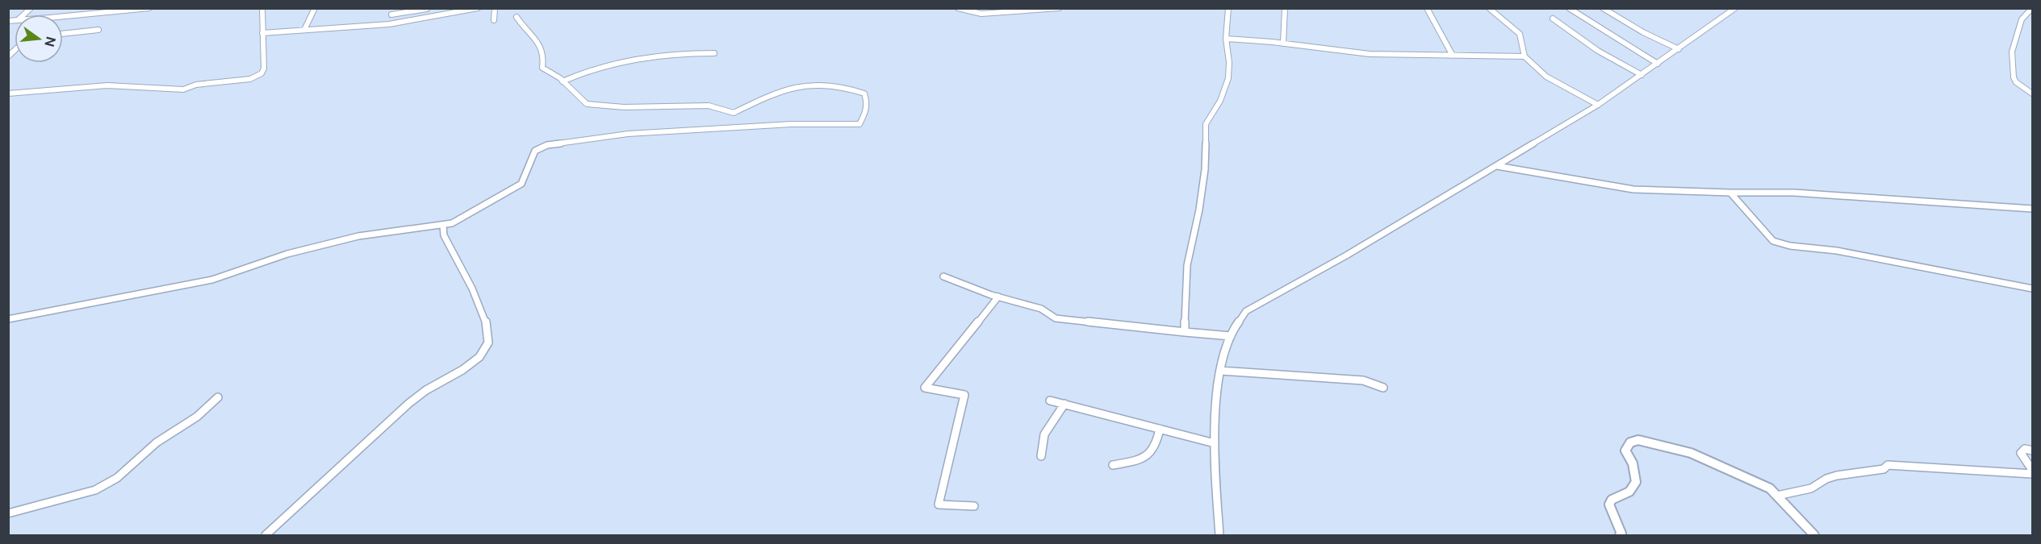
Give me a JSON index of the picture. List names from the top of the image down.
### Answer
{
  "north": "right"
}
